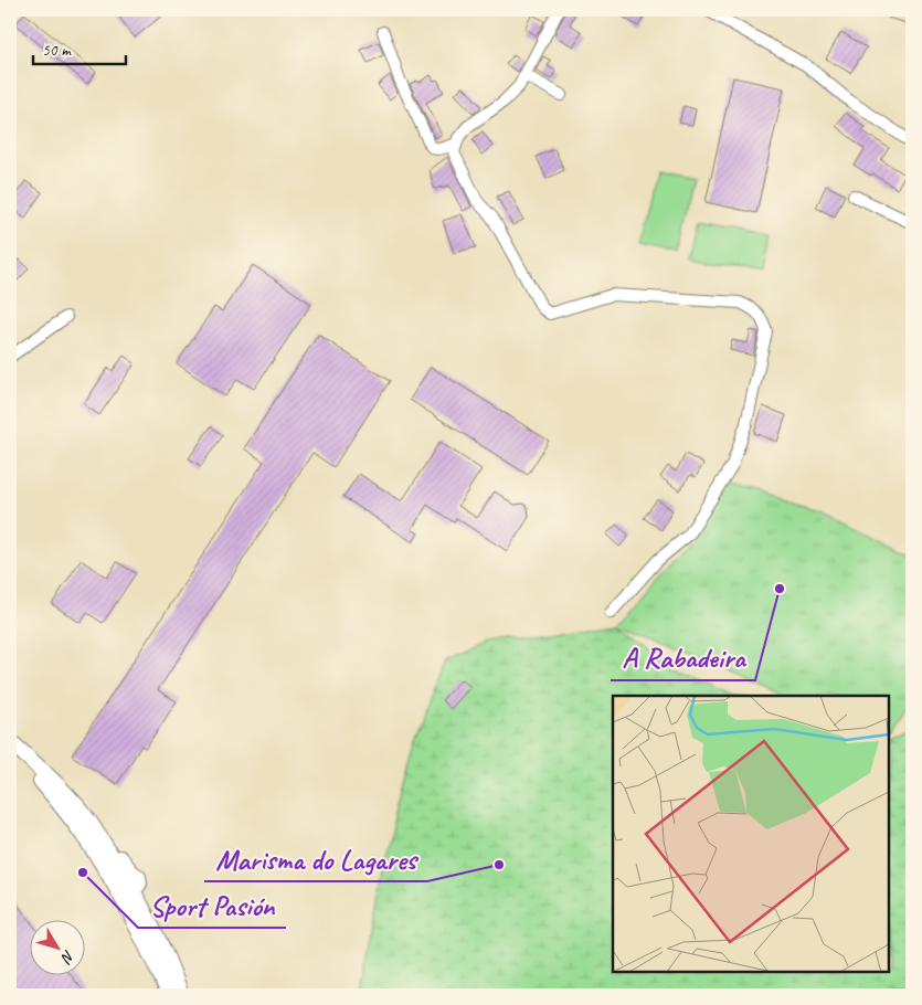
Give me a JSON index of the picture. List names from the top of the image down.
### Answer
{
  "places": ["A Rabadeira", "Marisma do Lagares", "Sport Pasión"],
  "scale_bar": "50 m",
  "north": "bottom right"
}
